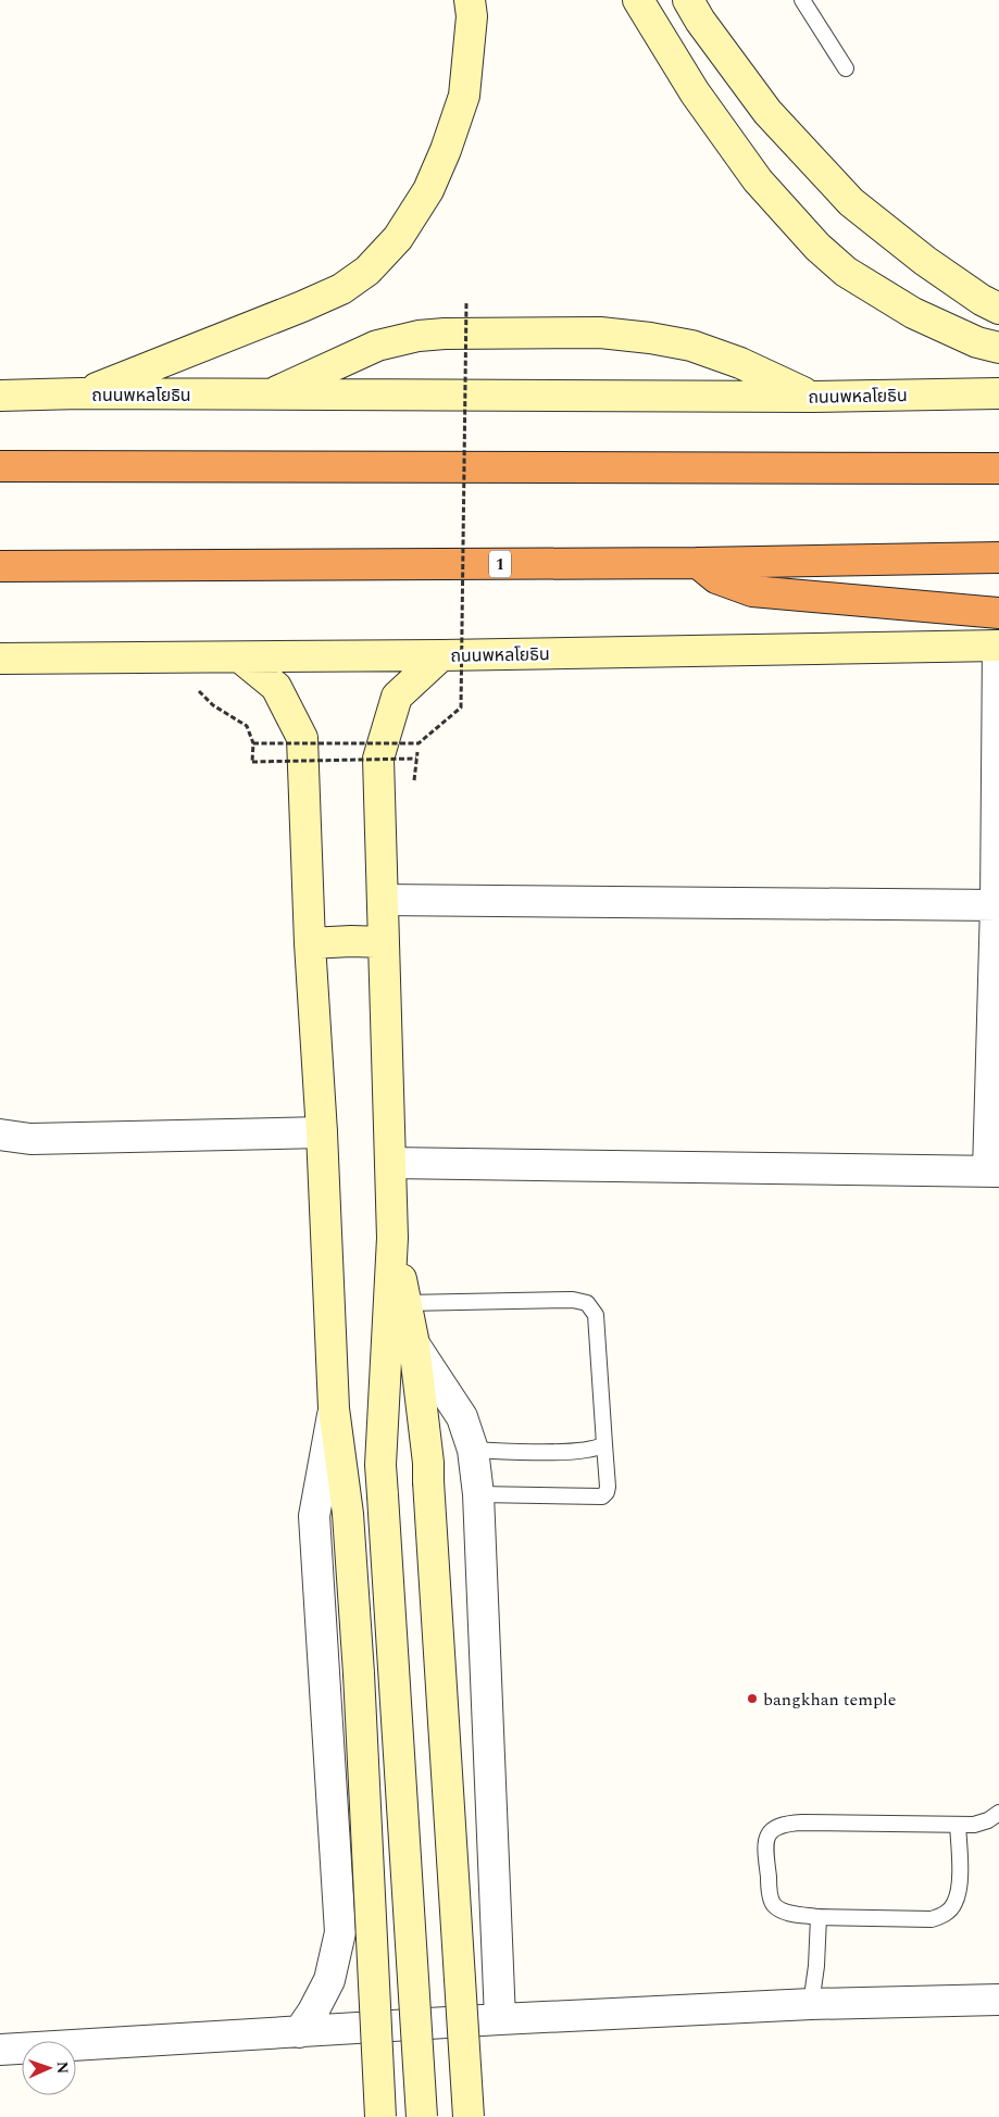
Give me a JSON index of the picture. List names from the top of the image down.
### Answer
{
  "streets": {
    "highway": ["1"],
    "main road": ["ถนนพหลโยธิน"]
  },
  "places": ["bangkhan temple"],
  "north": "right"
}
